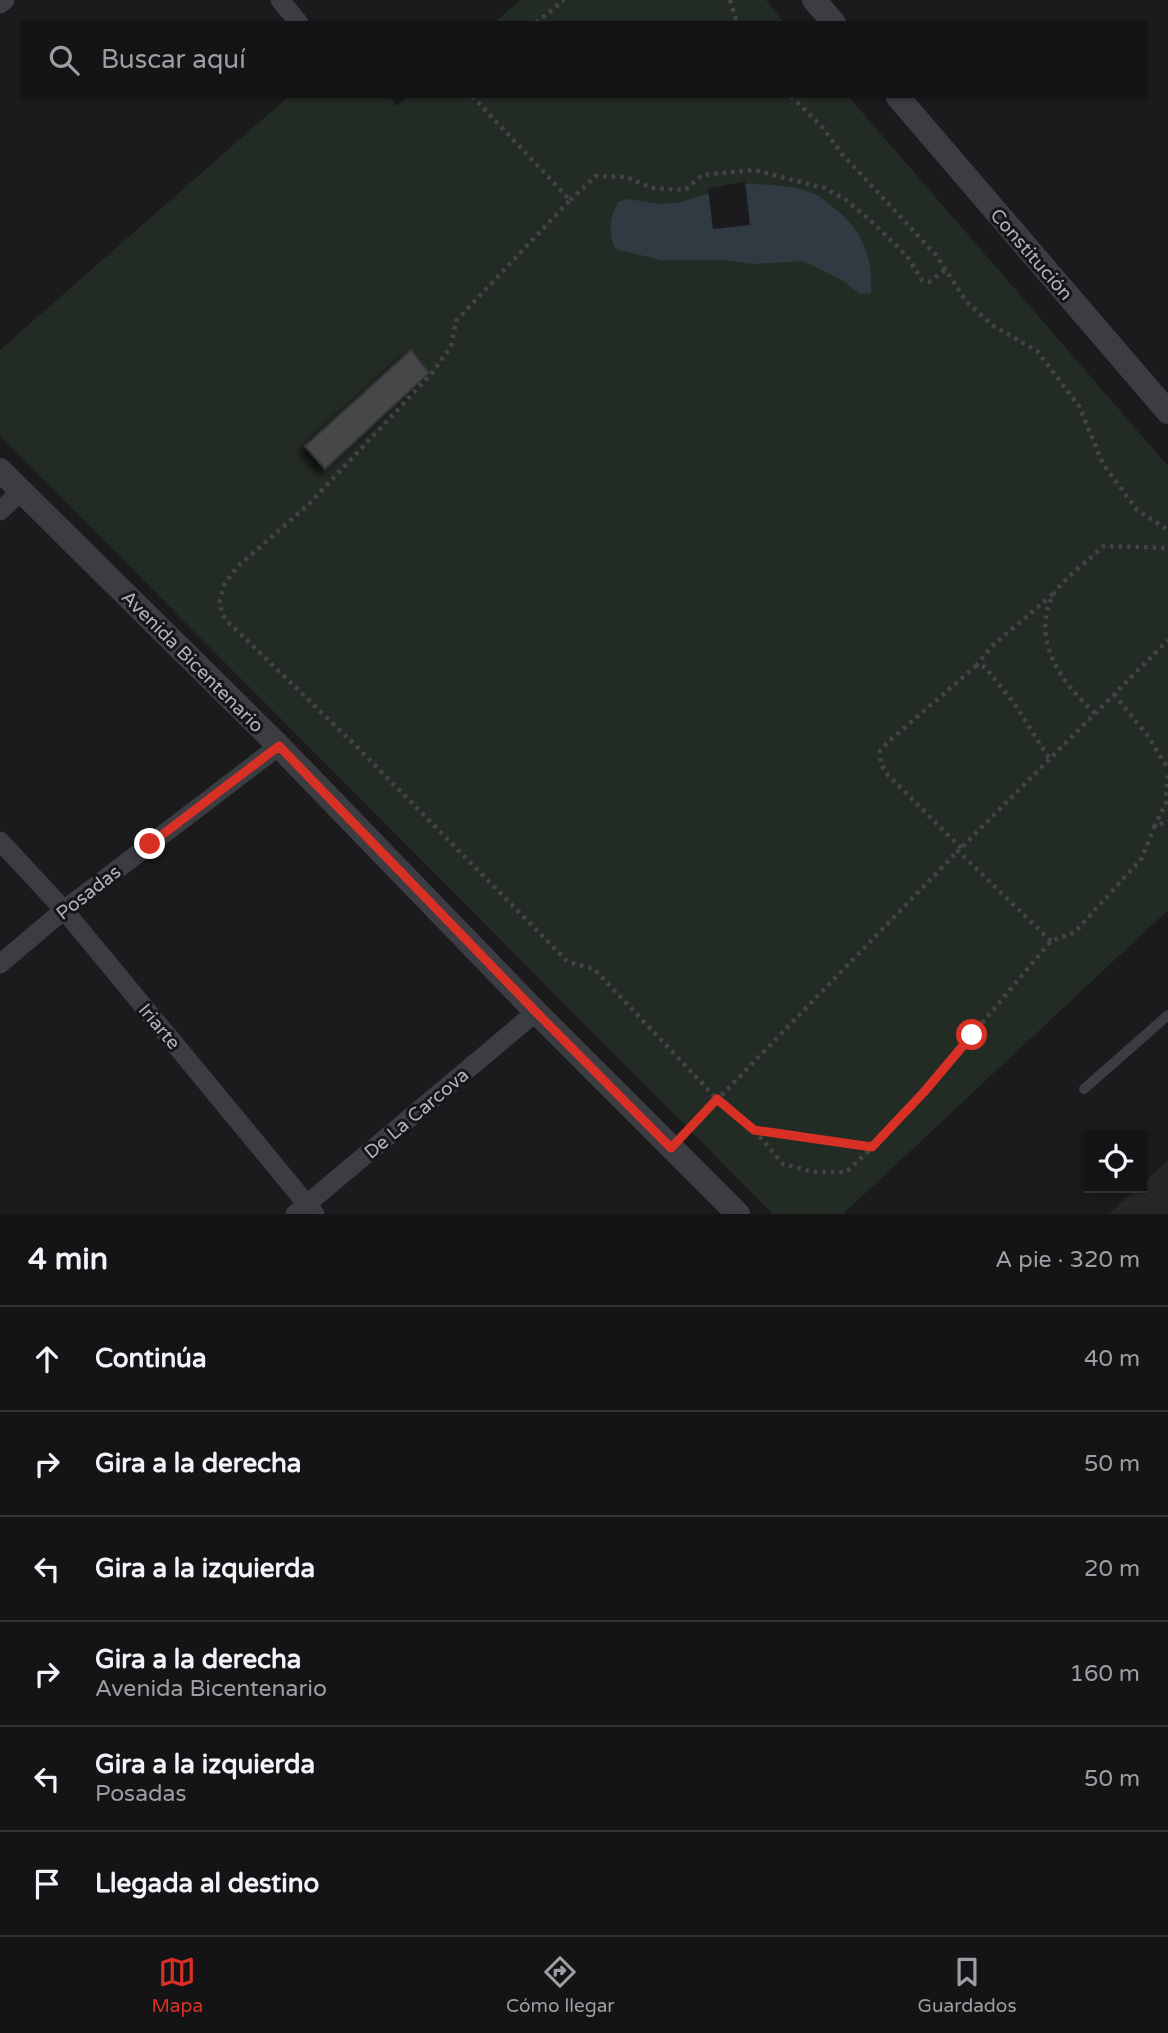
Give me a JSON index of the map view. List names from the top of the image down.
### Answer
{
  "streets": {
    "street": [
      "Constitución",
      "Avenida Bicentenario",
      "Posadas",
      "Iriarte",
      "De La Carcova"
    ]
  },
  "crossings": [
    ["Avenida Bicentenario", "Posadas"],
    ["Avenida Bicentenario", "De La Carcova"],
    ["Posadas", "Iriarte"],
    ["Iriarte", "De La Carcova"]
  ],
  "page": {
    "search": "Buscar aquí",
    "heading": ["4 min", "A pie · 320 m"],
    "list": [
      ["Continúa", "40 m"],
      ["Gira a la derecha", "50 m"],
      ["Gira a la izquierda", "20 m"],
      ["Gira a la derecha", "Avenida Bicentenario", "160 m"],
      ["Gira a la izquierda", "Posadas", "50 m"],
      "Llegada al destino"
    ],
    "nav": ["Mapa", "Cómo llegar", "Guardados"]
  }
}
